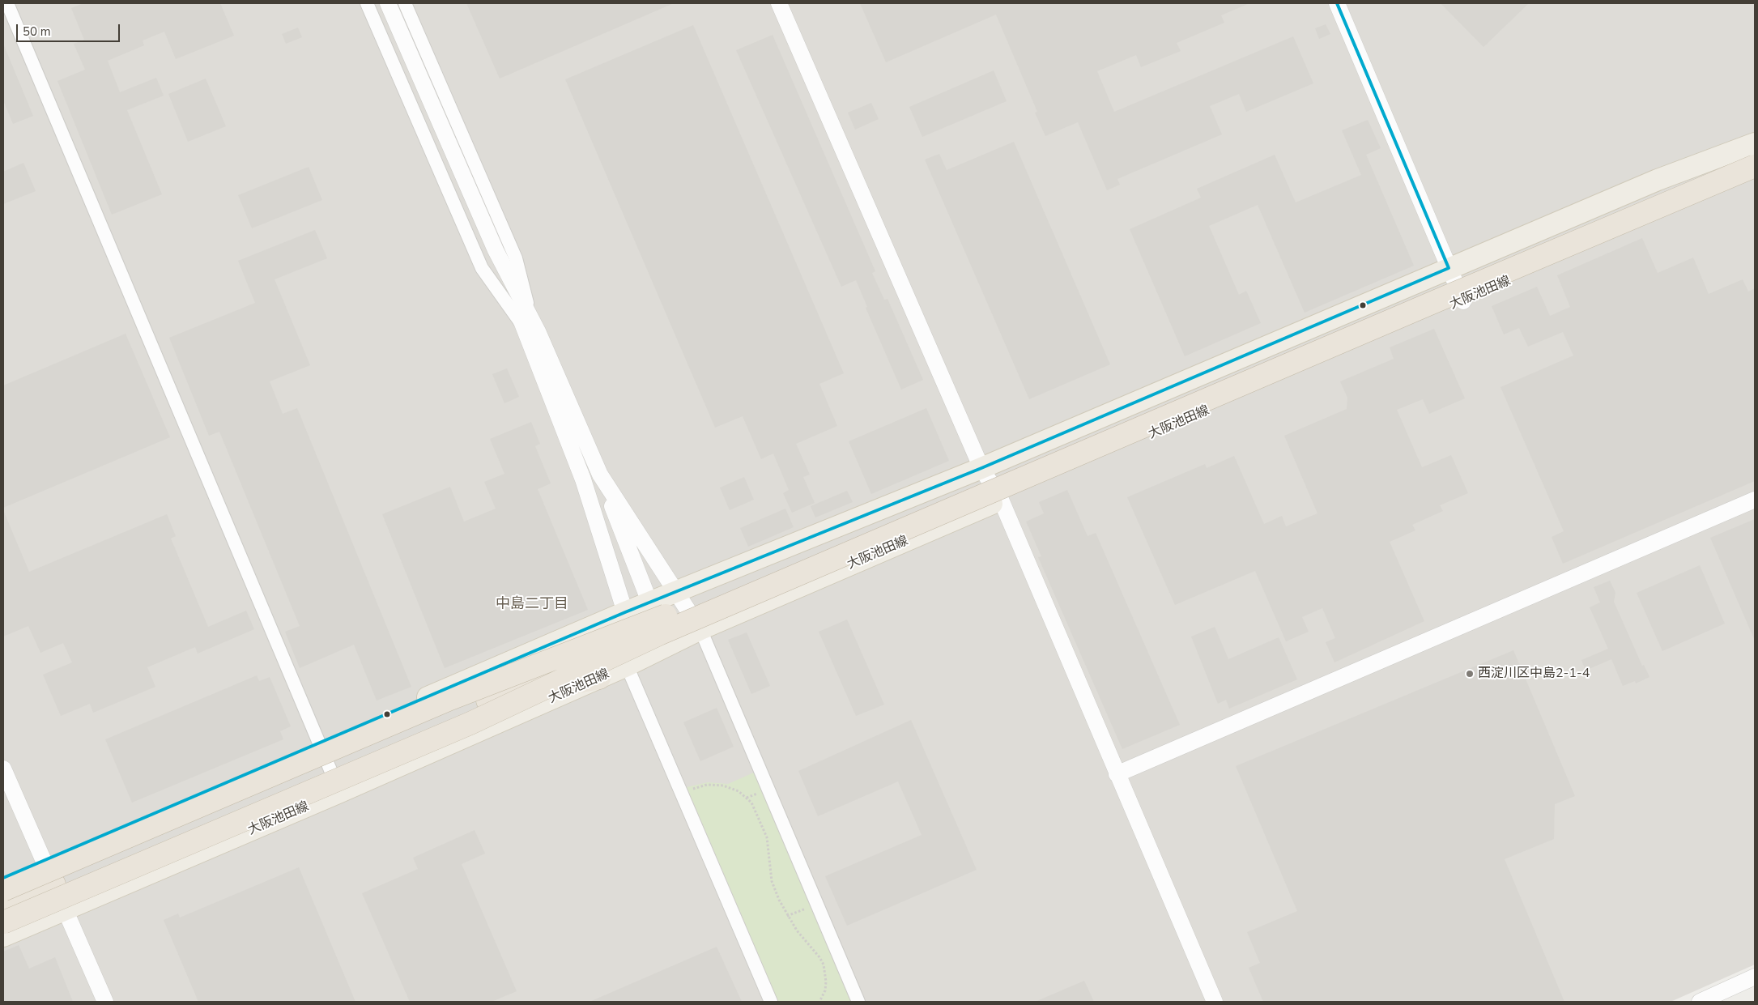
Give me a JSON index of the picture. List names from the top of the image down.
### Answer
{
  "streets": {
    "main road": ["大阪池田線"]
  },
  "districts": ["中島二丁目"],
  "places": ["西淀川区中島2-1-4"],
  "scale_bar": "50 m"
}
